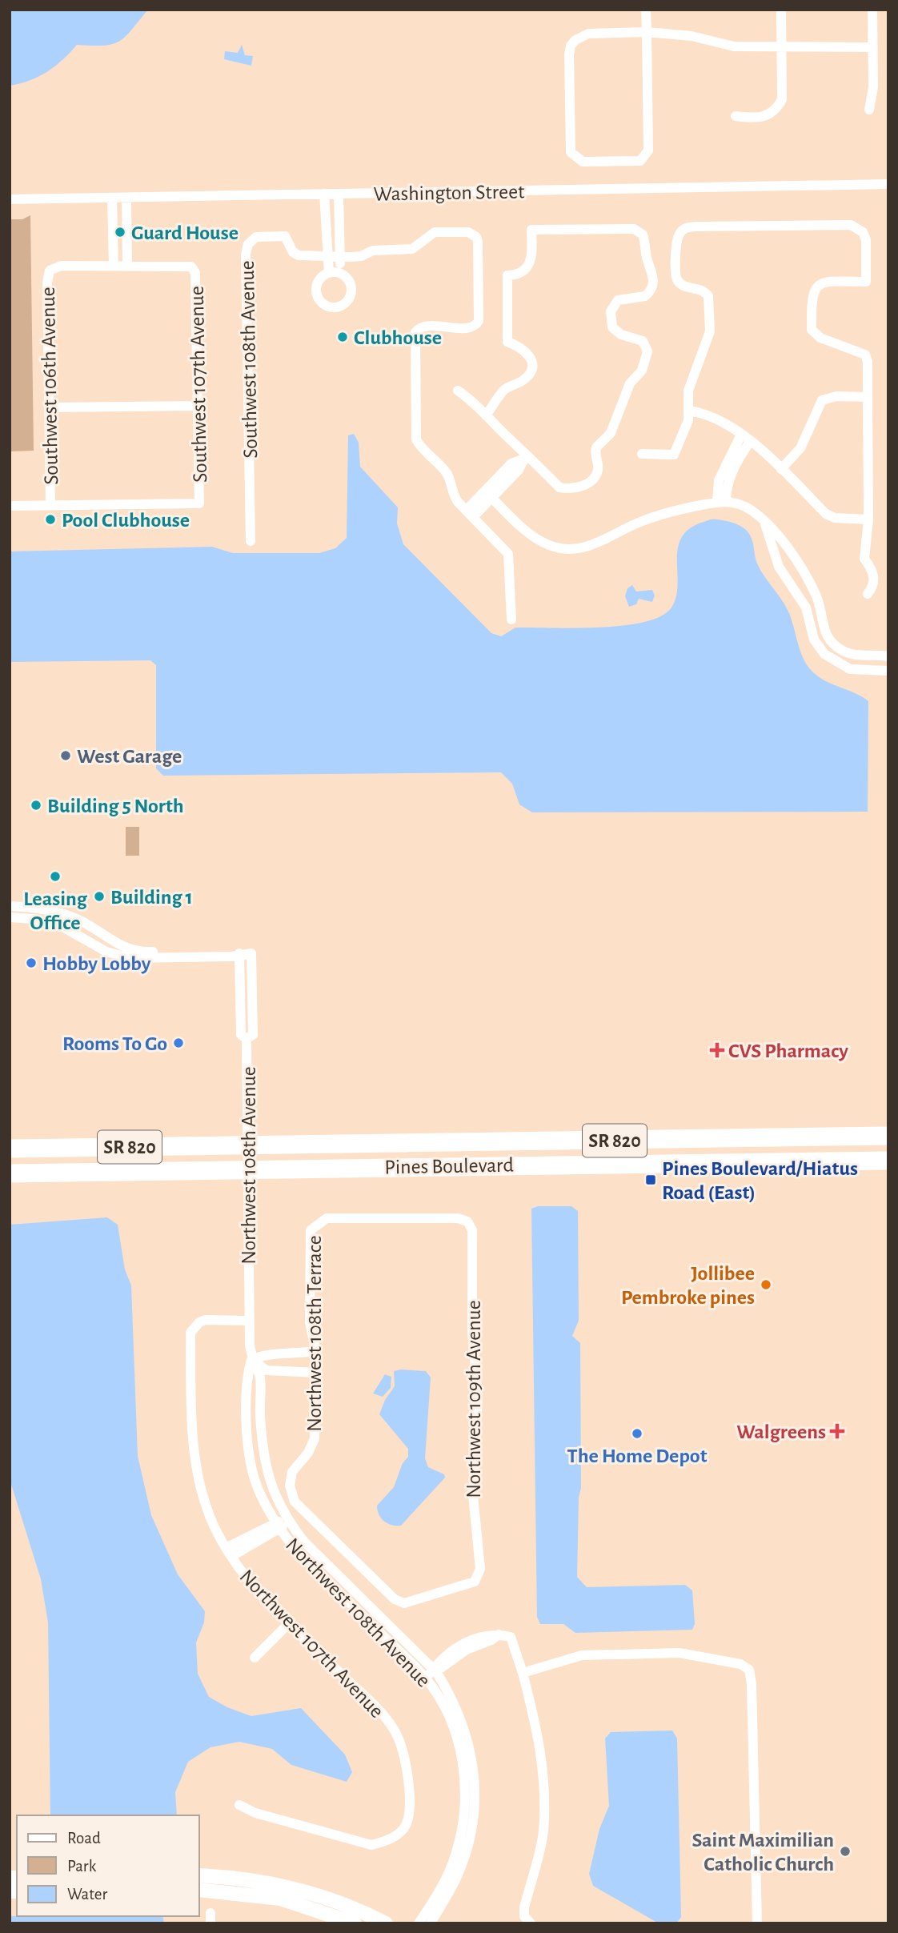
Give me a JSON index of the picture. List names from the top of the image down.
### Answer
{
  "streets": {
    "highway": ["SR 820", "Pines Boulevard"],
    "street": [
      "Washington Street",
      "Southwest 108th Avenue",
      "Southwest 107th Avenue",
      "Southwest 106th Avenue",
      "Northwest 108th Avenue",
      "Northwest 108th Terrace",
      "Northwest 109th Avenue",
      "Northwest 107th Avenue"
    ]
  },
  "crossings": [
    ["Southwest 107th Avenue", "Southwest 106th Avenue"],
    ["Northwest 108th Avenue", "Pines Boulevard"],
    ["Northwest 108th Avenue", "Northwest 107th Avenue"],
    ["Northwest 108th Terrace", "Northwest 109th Avenue"]
  ],
  "places": {
    "other": [
      "Guard House",
      "Clubhouse",
      "Pool Clubhouse",
      "West Garage",
      "Building 5 North",
      "Leasing Office",
      "Building 1",
      "Hobby Lobby",
      "Rooms To Go",
      "Jollibee Pembroke pines",
      "The Home Depot",
      "Saint Maximilian Catholic Church"
    ],
    "health": ["CVS Pharmacy", "Walgreens"],
    "transit": ["Pines Boulevard/Hiatus Road (East)"]
  },
  "legend": ["Road", "Park", "Water"]
}
